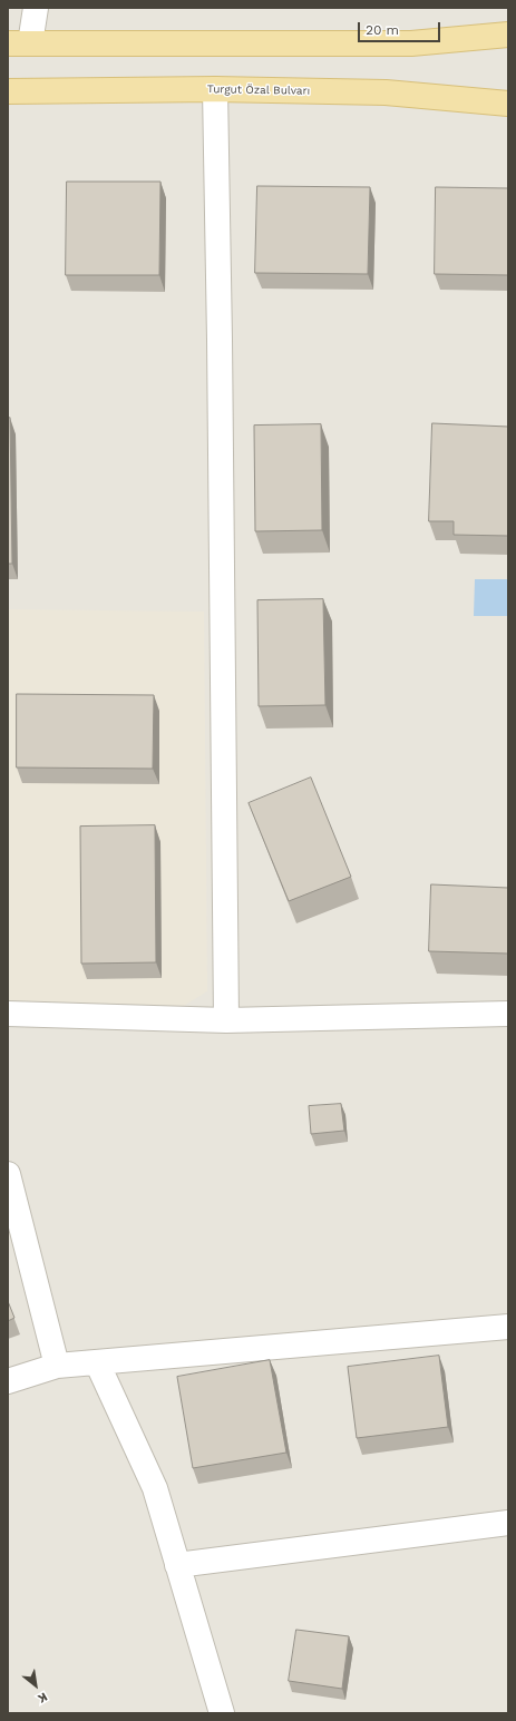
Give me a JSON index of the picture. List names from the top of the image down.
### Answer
{
  "streets": {
    "main road": ["Turgut Özal Bulvarı"]
  },
  "scale_bar": "20 m",
  "north": "bottom right"
}
